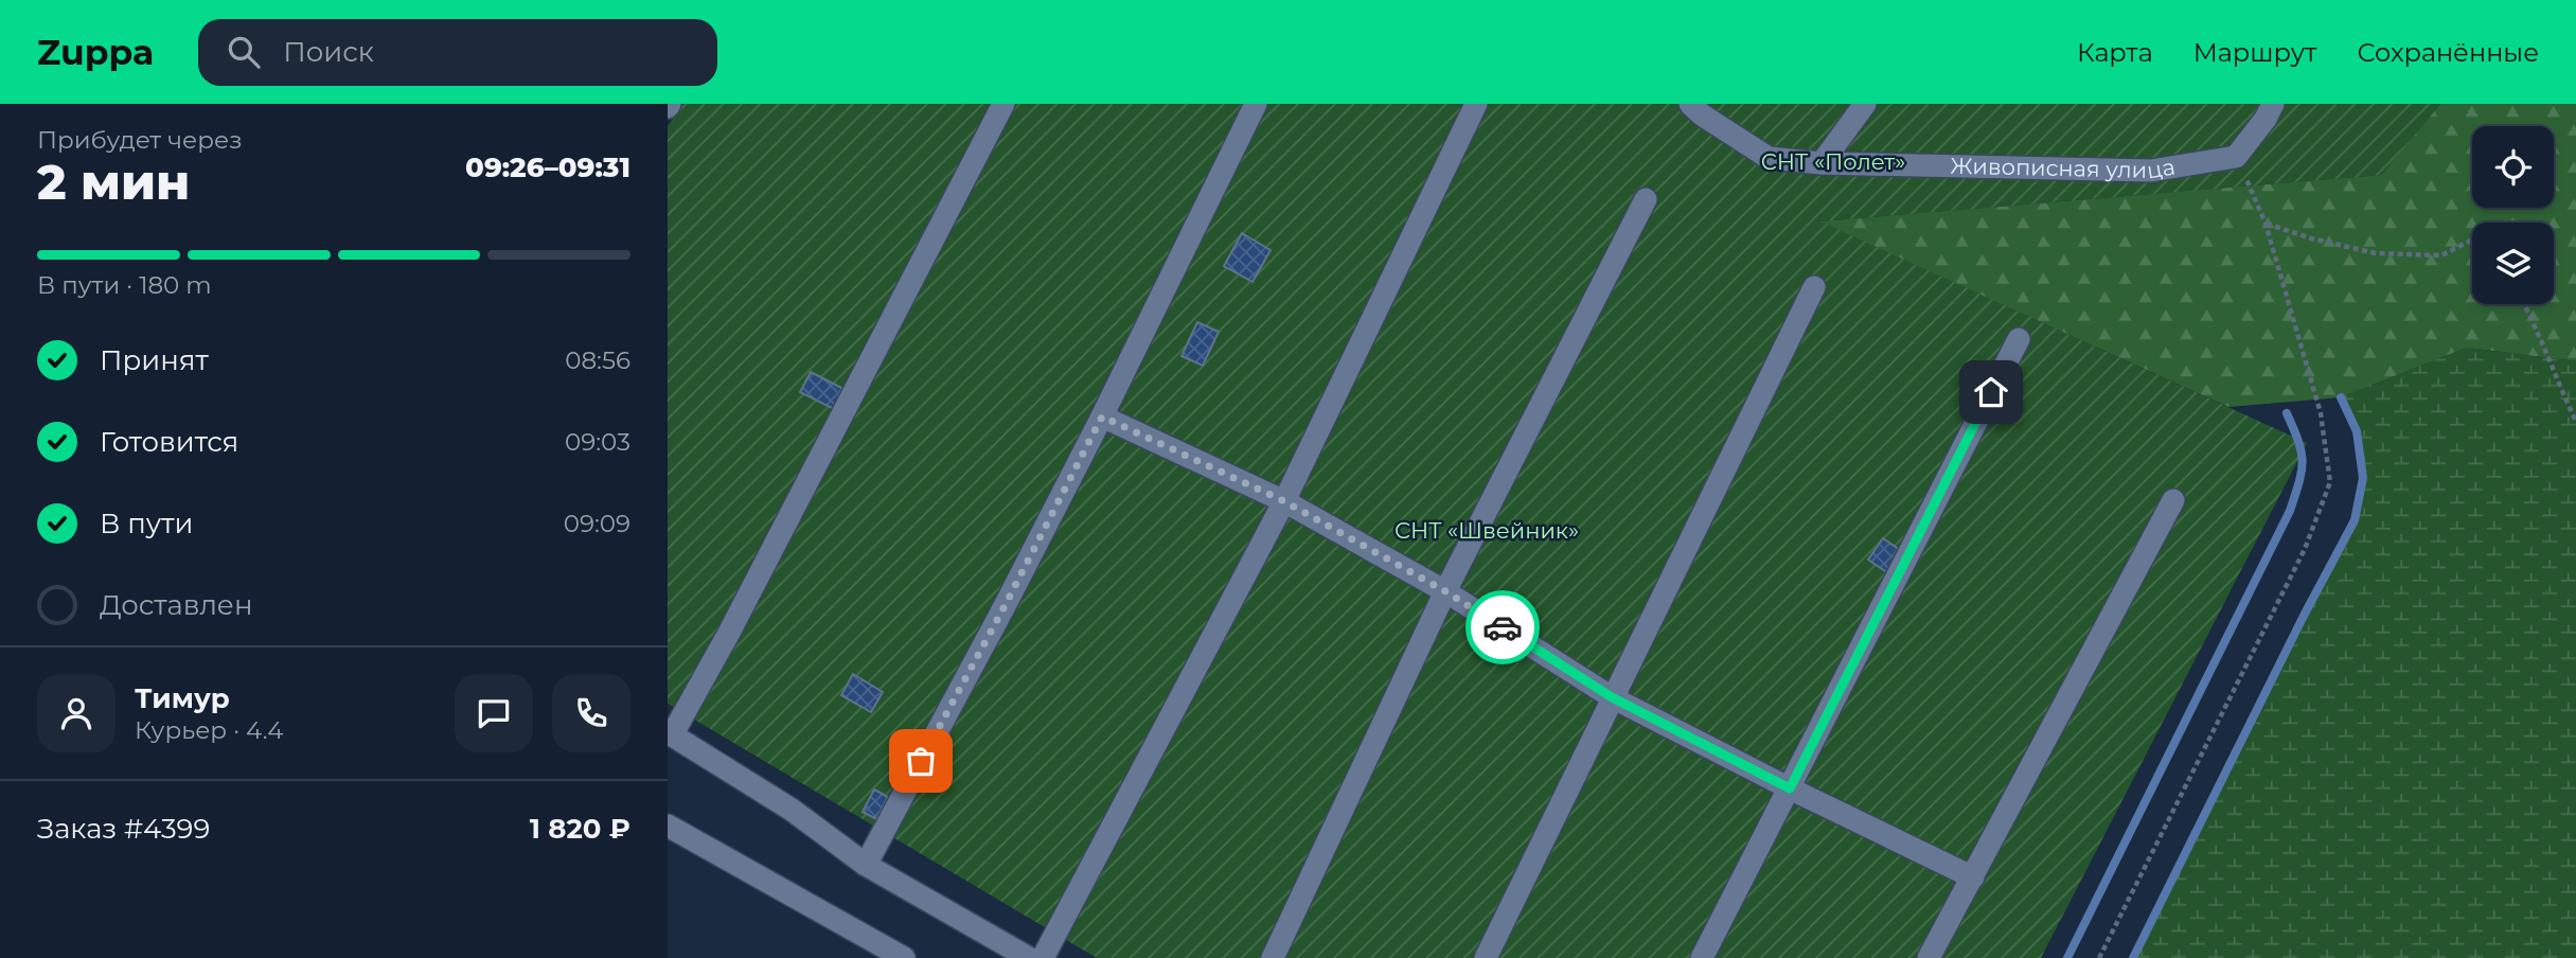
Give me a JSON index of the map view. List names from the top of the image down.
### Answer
{
  "streets": {
    "street": ["Живописная улица"]
  },
  "parks": ["СНТ «Полет»", "СНТ «Швейник»"],
  "page": {
    "header": "Zuppa",
    "search": "Поиск",
    "nav": ["Карта", "Маршрут", "Сохранённые"],
    "heading": ["2 мин", "Прибудет через", "09:26–09:31"],
    "panel": [
      "Тимур",
      "Курьер · 4.4",
      "Заказ #4399",
      "1 820 ₽"
    ],
    "bar": "В пути · 180 m",
    "list": [
      ["Принят", "08:56"],
      ["Готовится", "09:03"],
      ["В пути", "09:09"],
      "Доставлен"
    ]
  }
}
